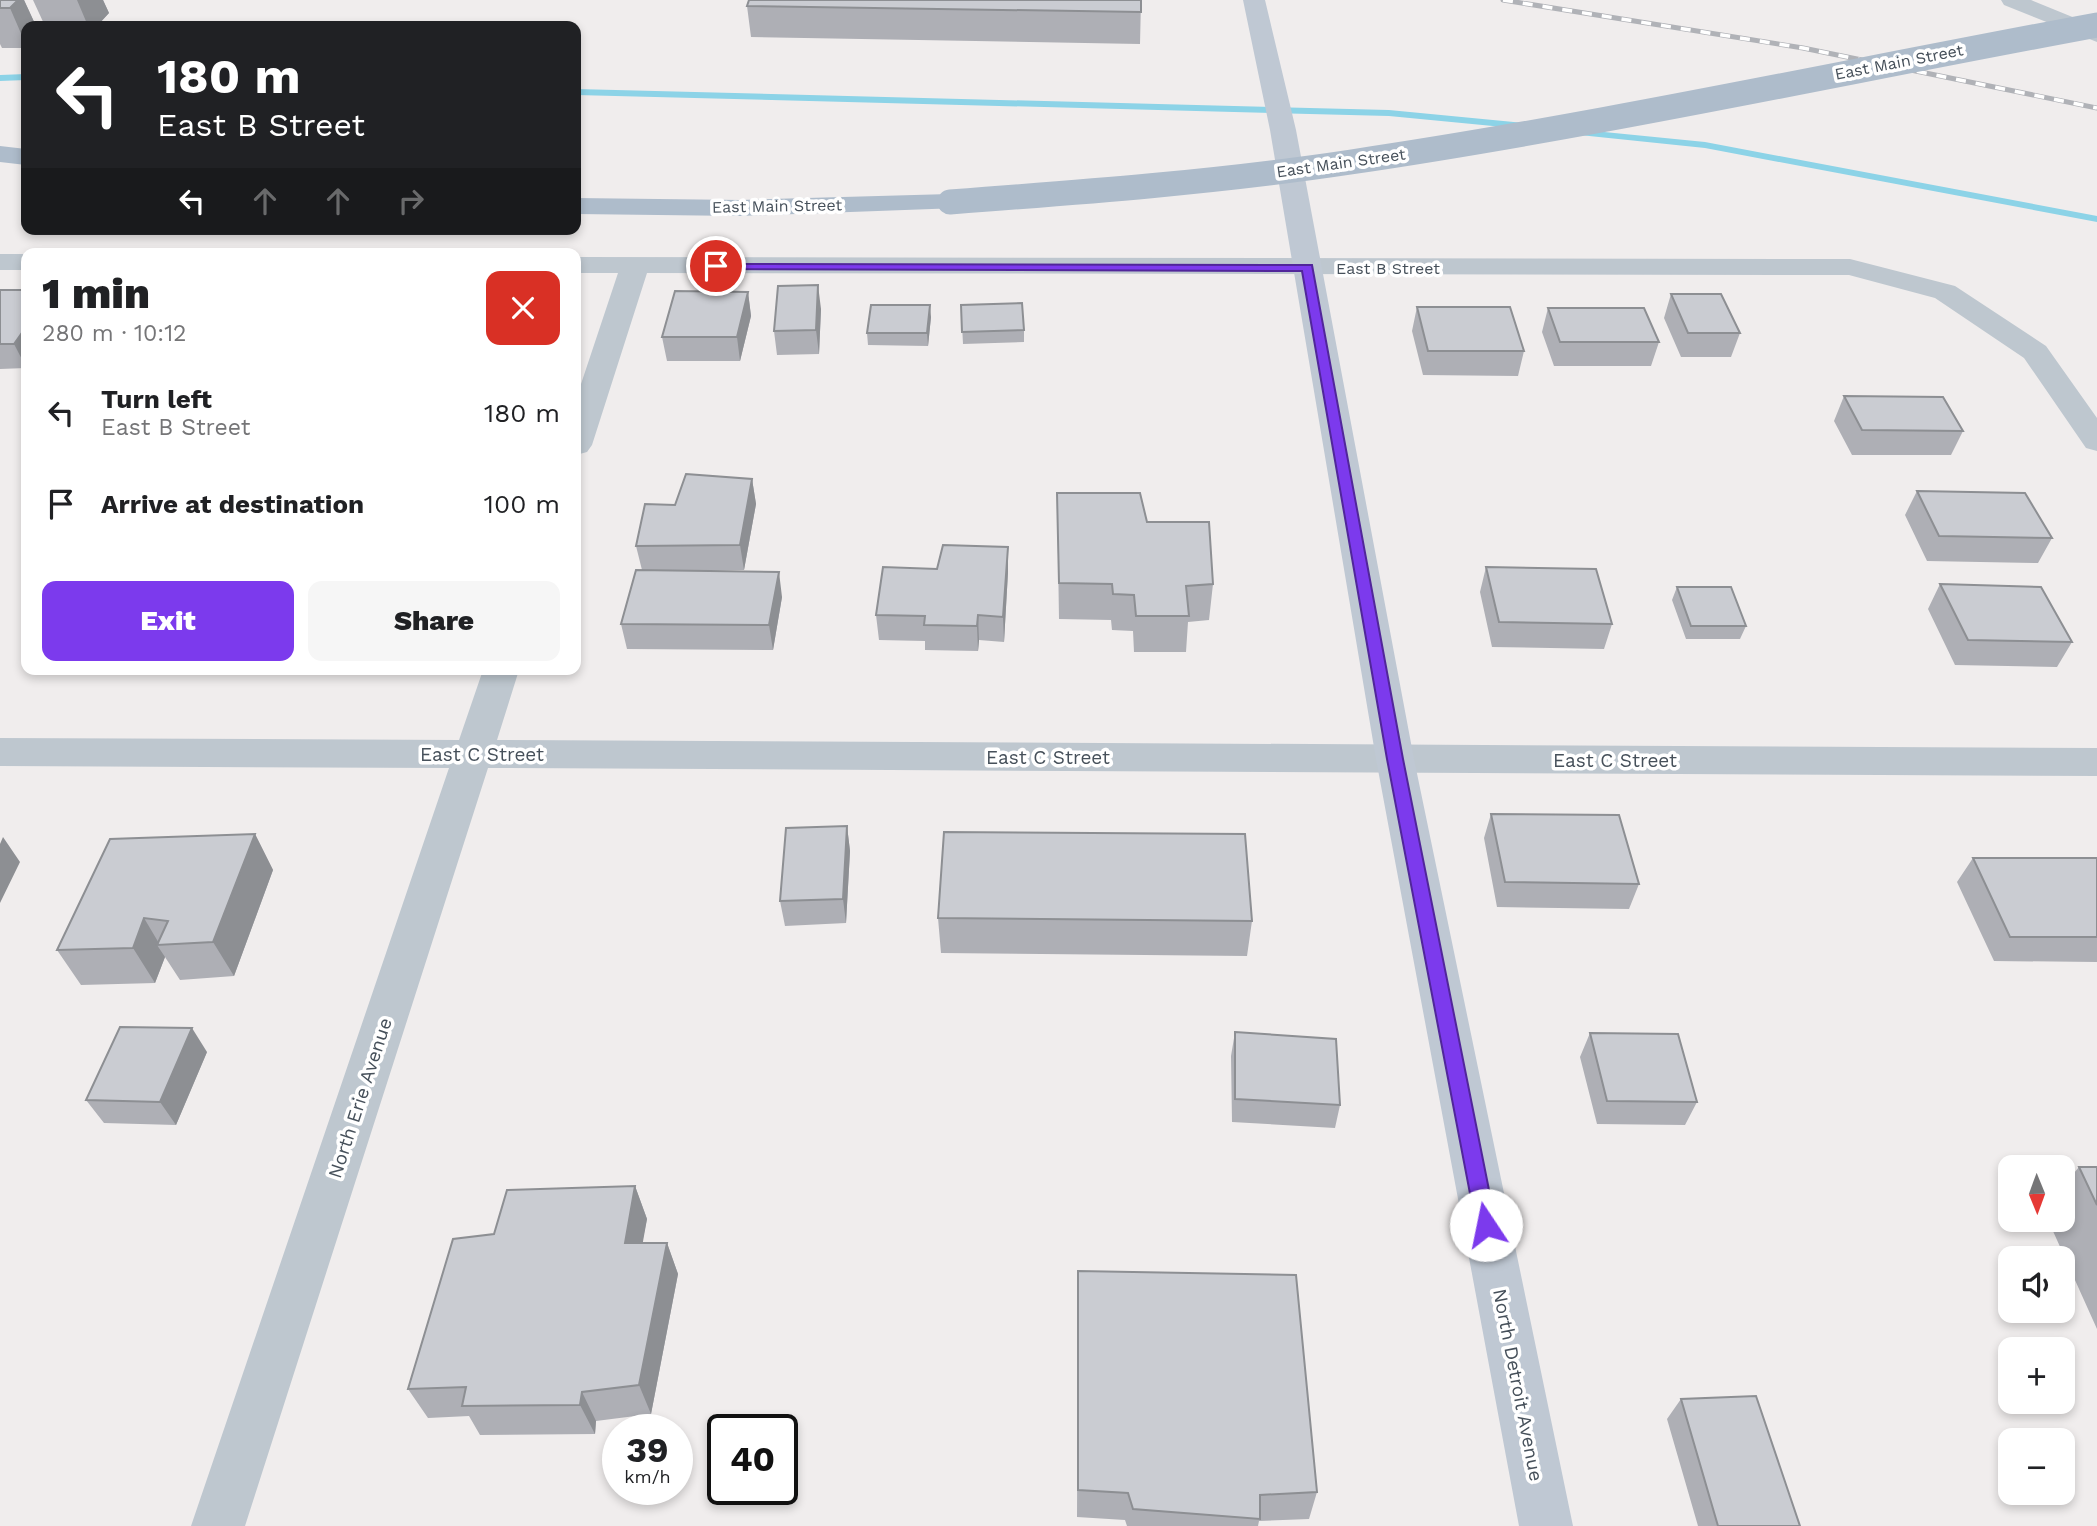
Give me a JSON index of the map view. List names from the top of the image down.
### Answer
{
  "streets": {
    "main road": ["East Main Street"],
    "street": [
      "East B Street",
      "East C Street",
      "North Erie Avenue",
      "North Detroit Avenue"
    ]
  },
  "crossings": [
    ["East B Street", "North Detroit Avenue"],
    ["East C Street", "North Erie Avenue"],
    ["East C Street", "North Detroit Avenue"]
  ],
  "north": "bottom",
  "page": {
    "turn": ["180 m", "East B Street"],
    "heading": ["1 min", "280 m · 10:12"],
    "list": [
      {
        "name": "Turn left",
        "note": "East B Street",
        "value": "180 m"
      },
      {
        "name": "Arrive at destination",
        "value": "100 m"
      }
    ],
    "buttons": ["Exit", "Share"],
    "map_buttons": ["+", "−"],
    "speed": "39 km/h",
    "limit": "40"
  }
}
